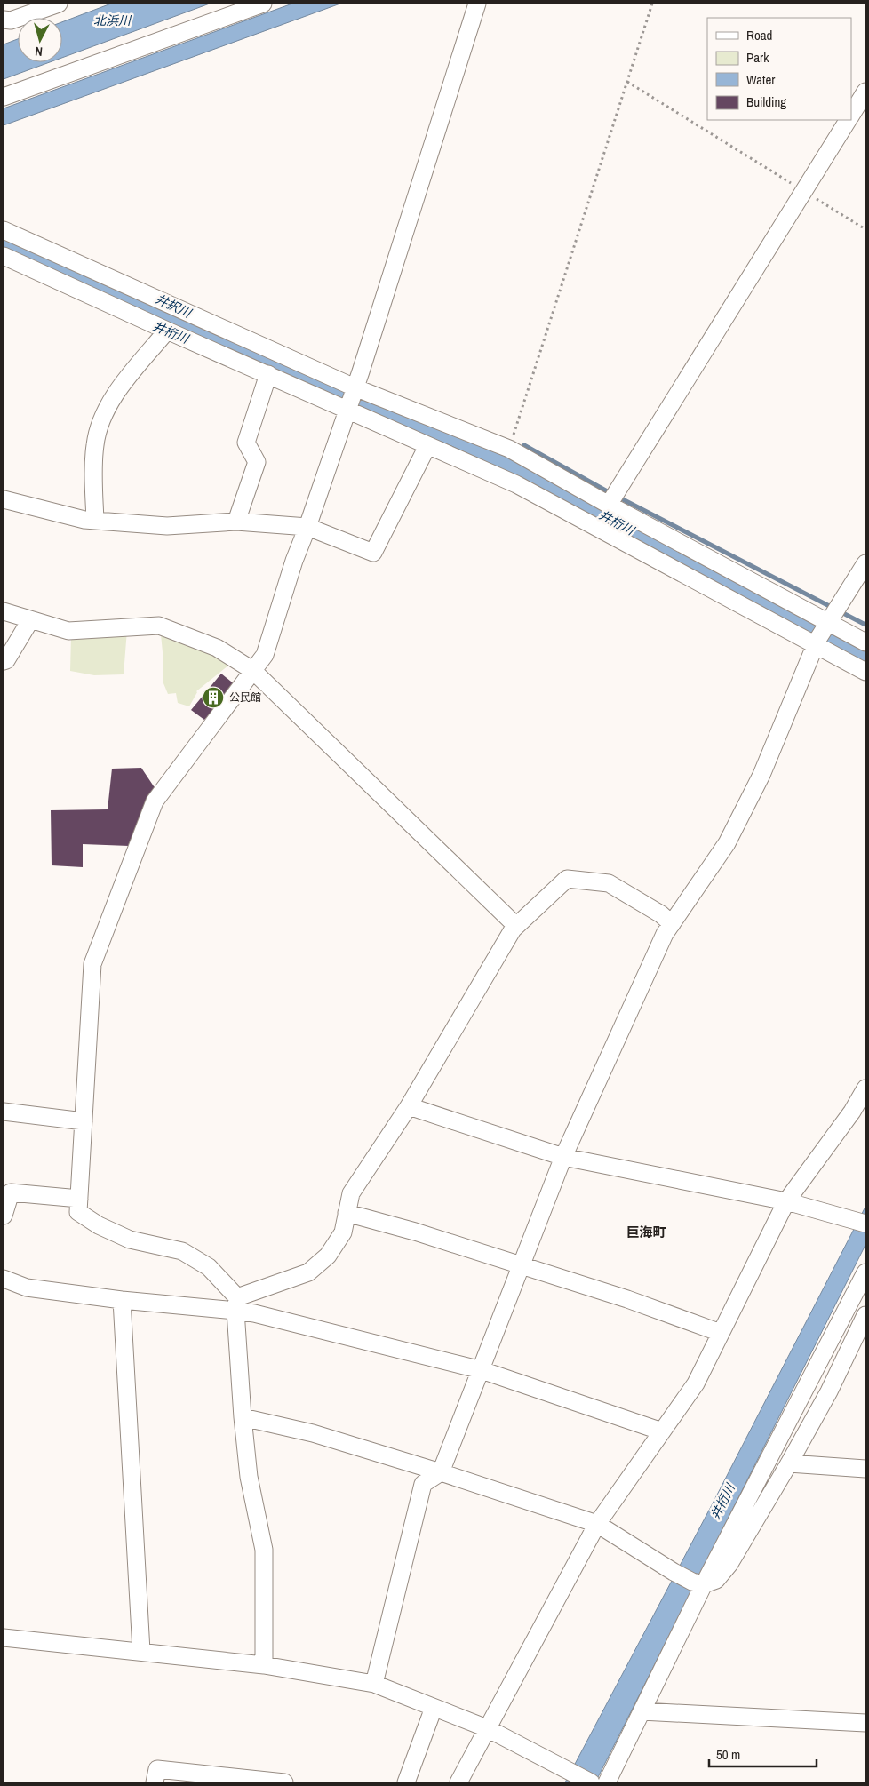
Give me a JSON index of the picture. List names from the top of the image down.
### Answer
{
  "districts": ["巨海町"],
  "water": ["北浜川", "井択川", "井桁川"],
  "places": {
    "building": ["公民館"]
  },
  "legend": [
    "Road",
    "Park",
    "Water",
    "Building"
  ],
  "scale_bar": "50 m",
  "north": "bottom"
}
